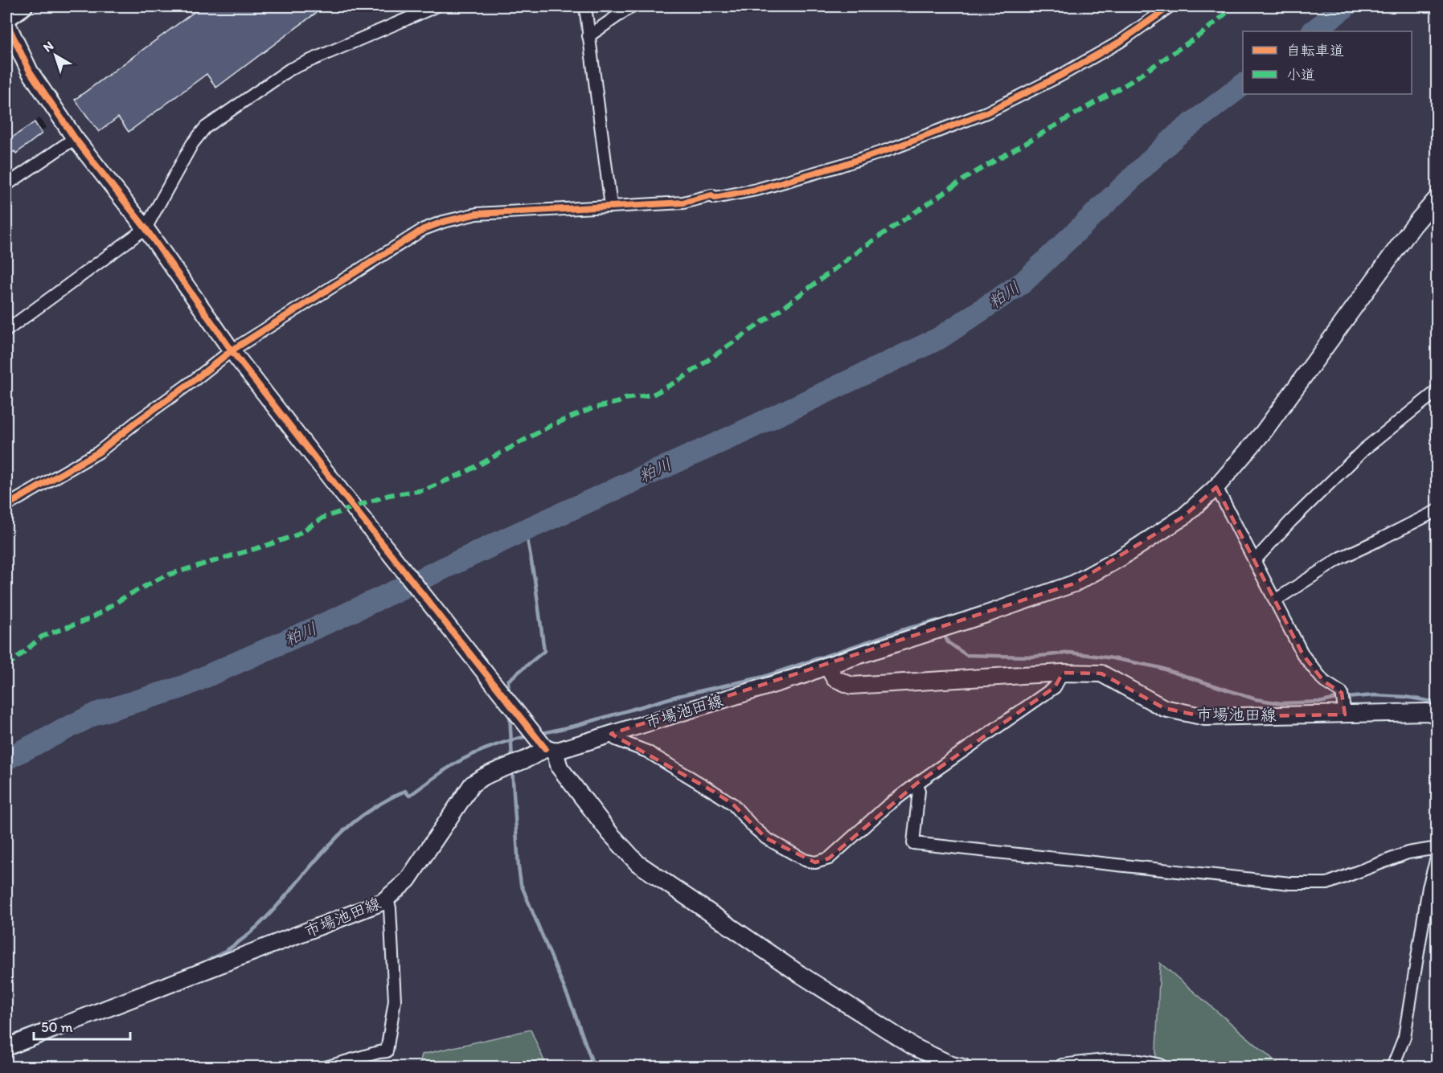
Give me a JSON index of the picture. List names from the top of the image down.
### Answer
{
  "streets": {
    "street": ["市場池田線"]
  },
  "water": ["粕川"],
  "legend": ["自転車道", "小道"],
  "scale_bar": "50 m",
  "north": "top left"
}
